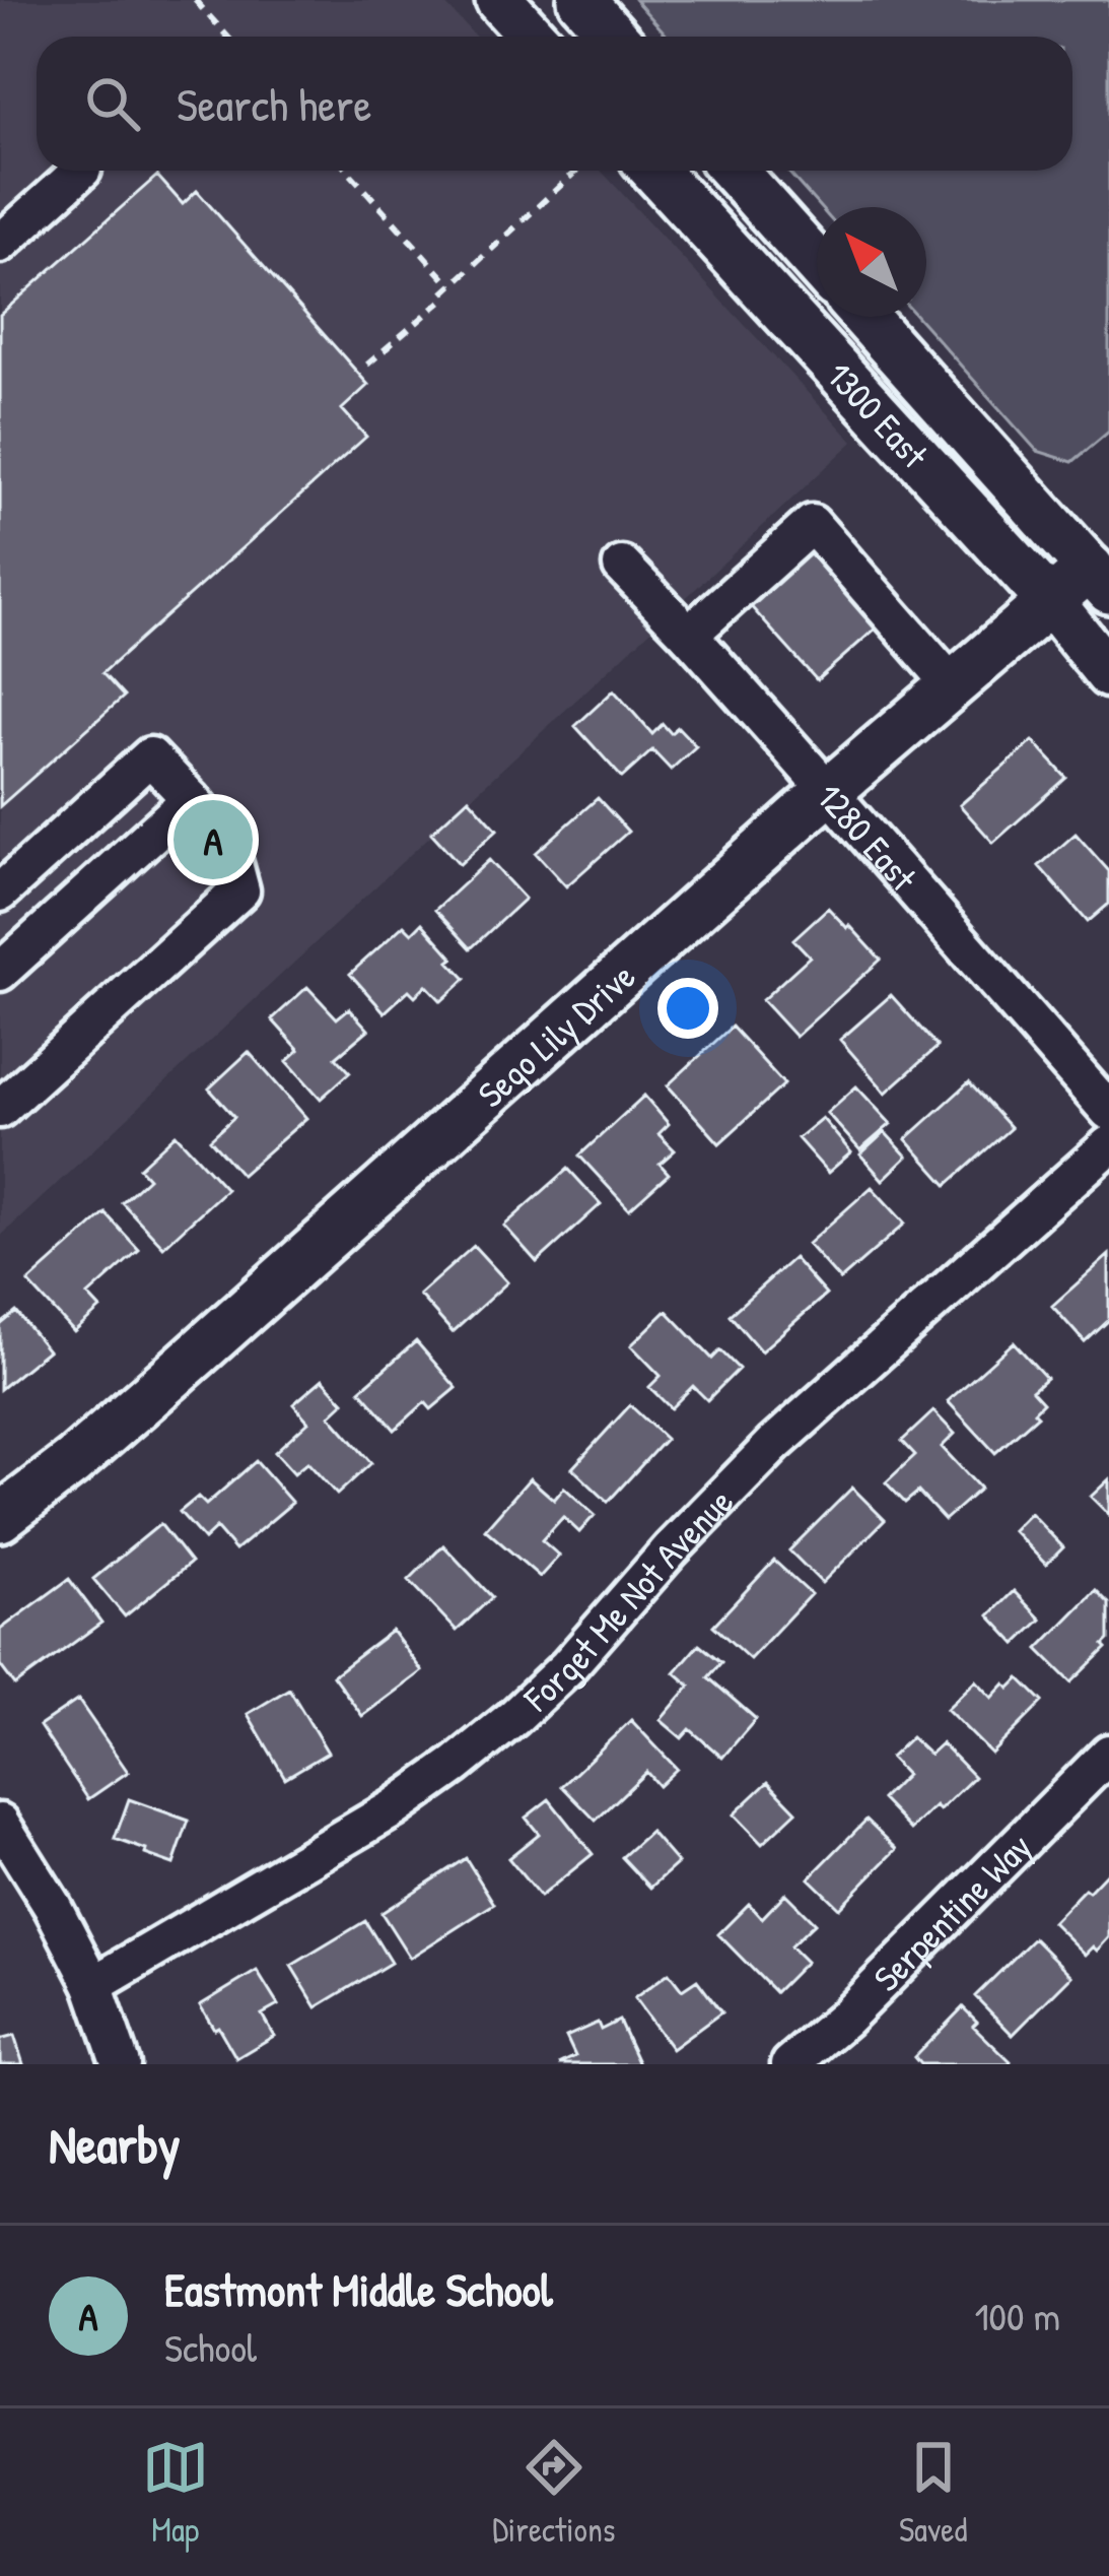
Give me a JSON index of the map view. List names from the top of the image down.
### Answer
{
  "streets": {
    "main road": ["1300 East", "Sego Lily Drive"],
    "street": ["1280 East", "Forget Me Not Avenue", "Serpentine Way"]
  },
  "crossings": [
    ["1300 East", "Sego Lily Drive"],
    ["1280 East", "Sego Lily Drive"]
  ],
  "north": "top left",
  "page": {
    "search": "Search here",
    "pins": "A",
    "heading": "Nearby",
    "list": [
      {
        "mark": "A",
        "name": "Eastmont Middle School",
        "note": "School",
        "value": "100 m"
      }
    ],
    "nav": ["Map", "Directions", "Saved"]
  }
}
